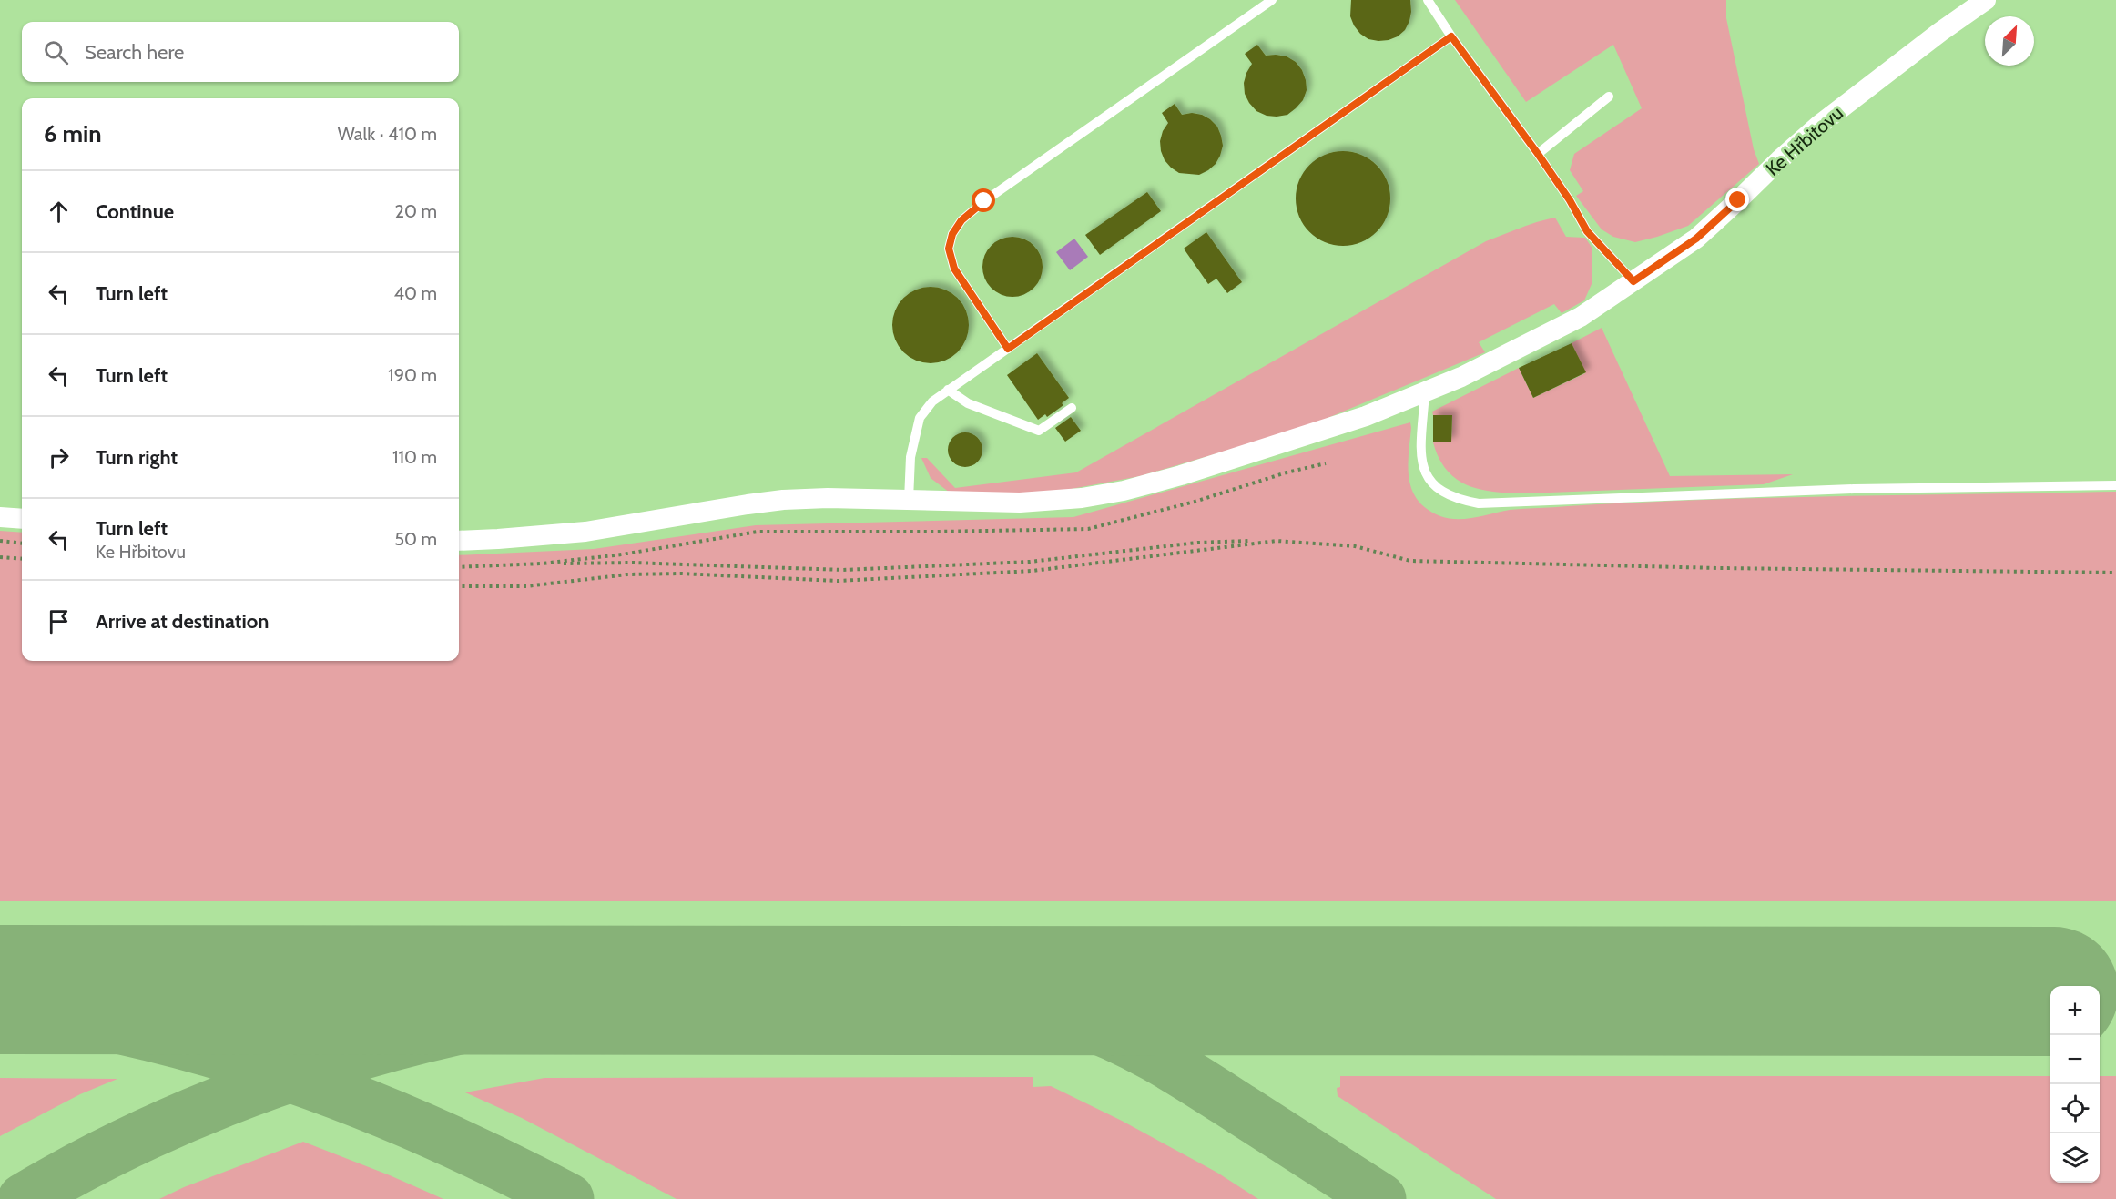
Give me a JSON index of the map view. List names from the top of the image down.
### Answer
{
  "streets": {
    "street": ["Ke Hřbitovu"]
  },
  "north": "top right",
  "page": {
    "search": "Search here",
    "heading": ["6 min", "Walk · 410 m"],
    "list": [
      ["Continue", "20 m"],
      ["Turn left", "40 m"],
      ["Turn left", "190 m"],
      ["Turn right", "110 m"],
      ["Turn left", "Ke Hřbitovu", "50 m"],
      "Arrive at destination"
    ],
    "map_buttons": ["+", "−"]
  }
}
